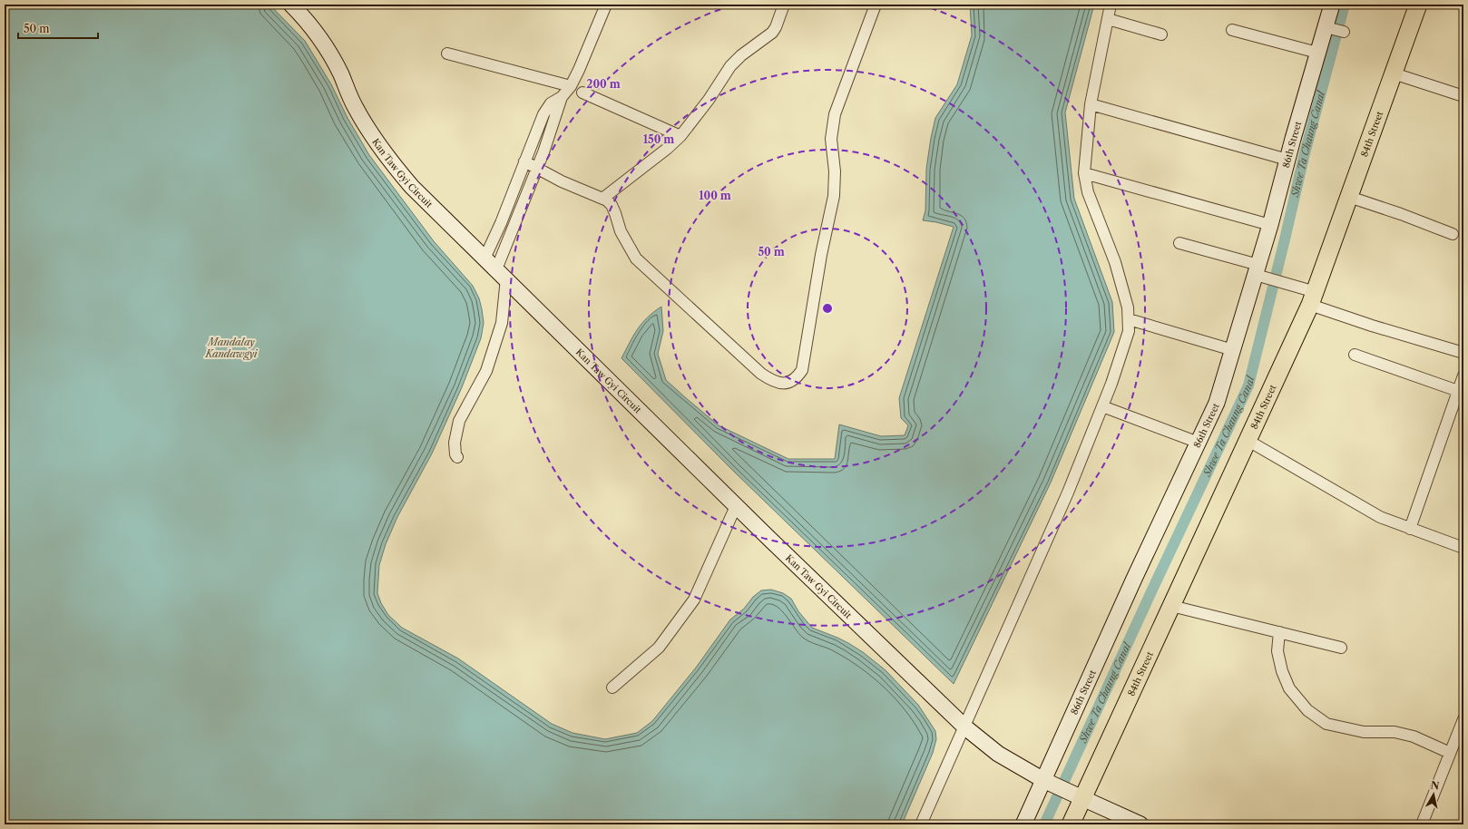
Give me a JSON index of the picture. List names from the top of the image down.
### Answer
{
  "streets": {
    "main road": ["84th Street"],
    "street": ["86th Street", "Kan Taw Gyi Circuit"]
  },
  "crossings": [
    ["84th Street", "Kan Taw Gyi Circuit"],
    ["86th Street", "Kan Taw Gyi Circuit"]
  ],
  "water": ["Shwe Ta Chaung Canal", "Mandalay Kandawgyi"],
  "scale_bar": "50 m",
  "north": "top",
  "rings": [
    "200 m",
    "150 m",
    "100 m",
    "50 m"
  ]
}
